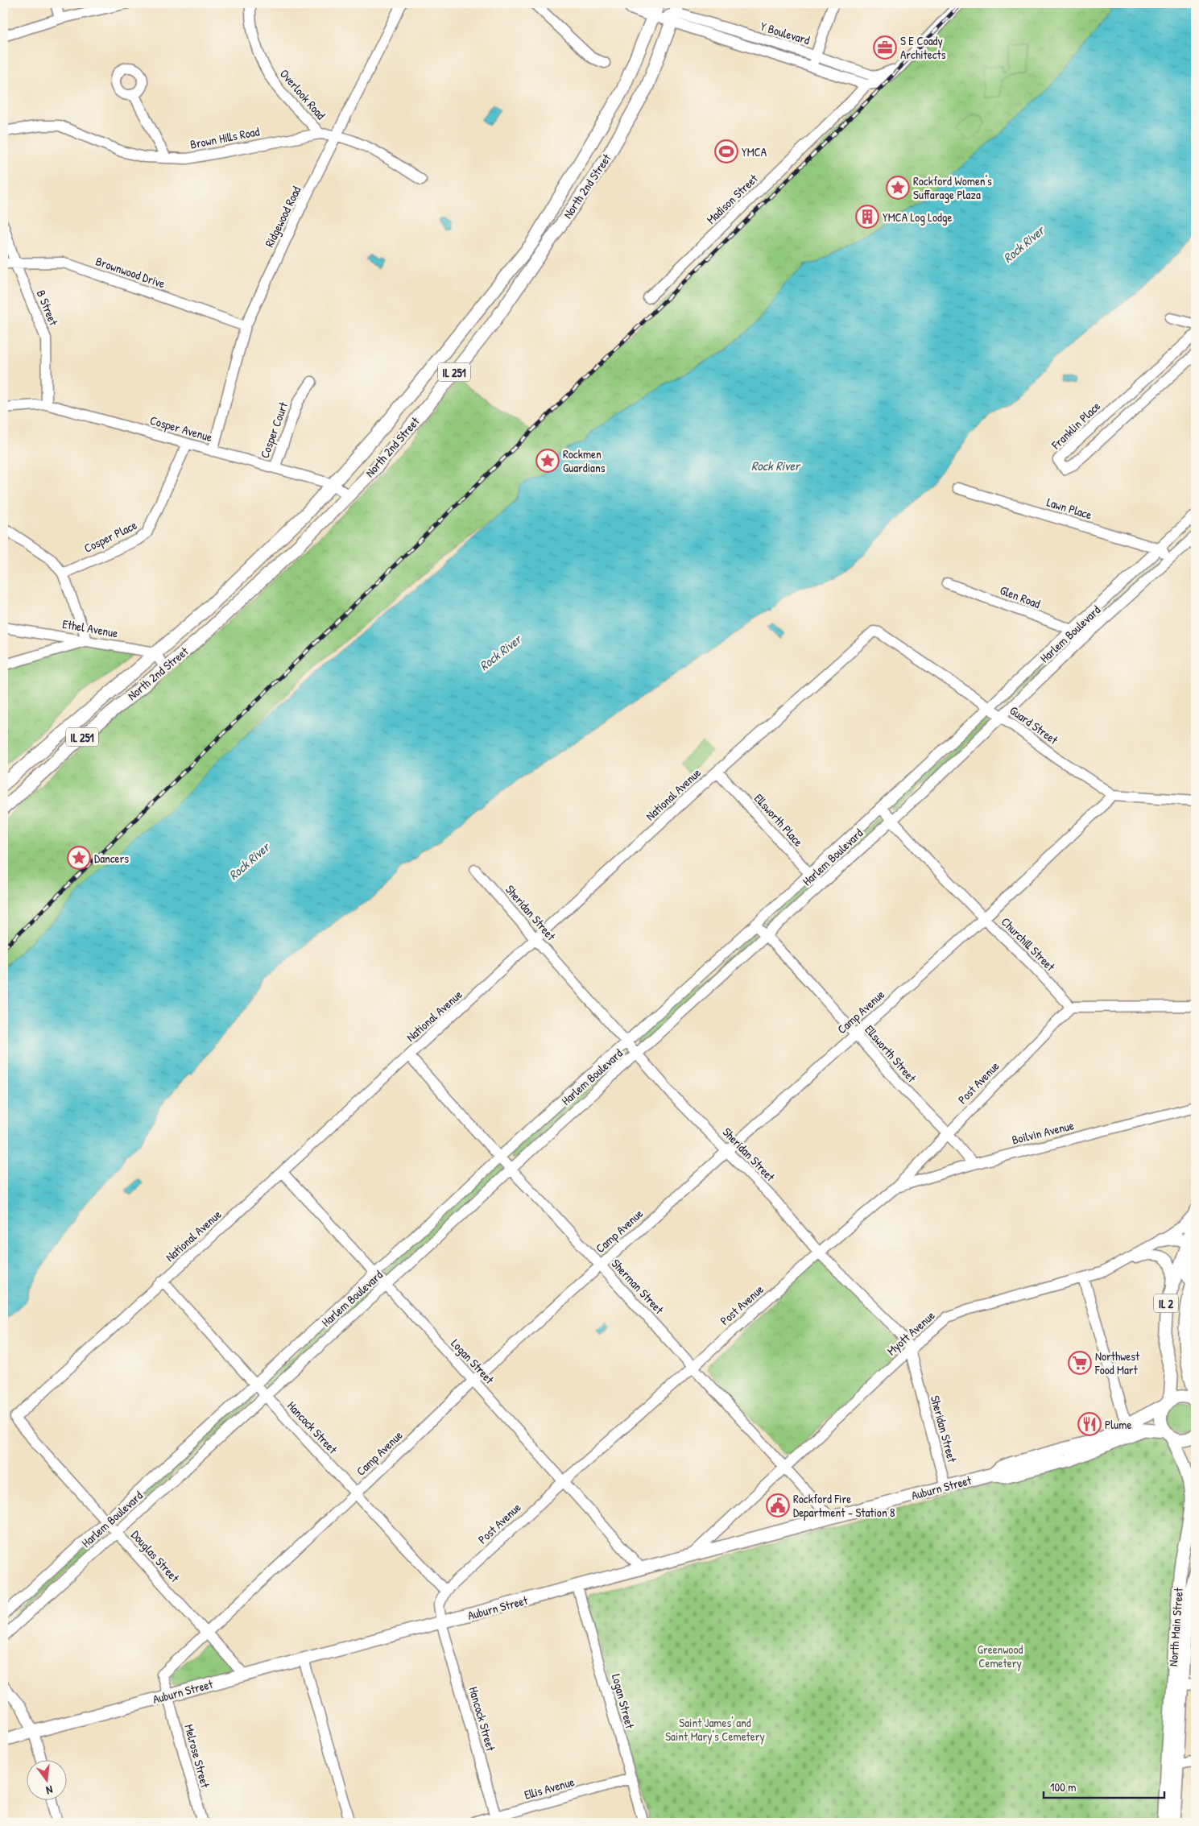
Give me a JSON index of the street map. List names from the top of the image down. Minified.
{"streets":{"main road":["North 2nd Street","IL 251","IL 2","Auburn Street","North Main Street"],"street":["Y Boulevard","Overlook Road","Brown Hills Road","Madison Street","Ridgewood Road","Brownwood Drive","B Street","Franklin Place","Cosper Avenue","Cosper Court","Lawn Place","Cosper Place","Glen Road","Ethel Avenue","Harlem Boulevard","Guard Street","National Avenue","Ellsworth Place","Sheridan Street","Churchill Street","Camp Avenue","Ellsworth Street","Post Avenue","Boilvin Avenue","Sherman Street","Myott Avenue","Logan Street","Hancock Street","Douglas Street","Melrose Street","Ellis Avenue"]},"crossings":[["Y Boulevard","North 2nd Street"],["Y Boulevard","Madison Street"],["Overlook Road","Brown Hills Road"],["Brown Hills Road","Ridgewood Road"],["North 2nd Street","Cosper Avenue"],["North 2nd Street","Ethel Avenue"],["Ridgewood Road","Brownwood Drive"],["Ridgewood Road","Cosper Avenue"],["Brownwood Drive","B Street"],["B Street","Cosper Avenue"],["Cosper Avenue","Cosper Court"],["Cosper Avenue","Cosper Place"],["Lawn Place","Harlem Boulevard"],["Glen Road","Harlem Boulevard"],["Harlem Boulevard","Guard Street"],["Harlem Boulevard","Ellsworth Place"],["Harlem Boulevard","Sheridan Street"],["Harlem Boulevard","Churchill Street"],["Harlem Boulevard","Ellsworth Street"],["Harlem Boulevard","Sherman Street"],["Harlem Boulevard","Logan Street"],["Harlem Boulevard","Hancock Street"],["Harlem Boulevard","Douglas Street"],["Guard Street","National Avenue"],["Guard Street","Camp Avenue"],["National Avenue","Ellsworth Place"],["National Avenue","Sheridan Street"],["National Avenue","Sherman Street"],["National Avenue","Logan Street"],["National Avenue","Hancock Street"],["National Avenue","Douglas Street"],["Sheridan Street","Camp Avenue"],["Sheridan Street","Post Avenue"],["Sheridan Street","Myott Avenue"],["Sheridan Street","Auburn Street"],["Churchill Street","Camp Avenue"],["Churchill Street","Post Avenue"],["Camp Avenue","Ellsworth Street"],["Camp Avenue","Sherman Street"],["Camp Avenue","Logan Street"],["Camp Avenue","Hancock Street"],["Camp Avenue","Auburn Street"],["Camp Avenue","Douglas Street"],["Camp Avenue","Melrose Street"],["Ellsworth Street","Post Avenue"],["Ellsworth Street","Boilvin Avenue"],["Post Avenue","Boilvin Avenue"],["Post Avenue","Sherman Street"],["Post Avenue","Logan Street"],["Post Avenue","Hancock Street"],["Post Avenue","Auburn Street"],["Sherman Street","Myott Avenue"],["Sherman Street","Auburn Street"],["IL 2","Myott Avenue"],["IL 2","Auburn Street"],["Myott Avenue","Auburn Street"],["Logan Street","Auburn Street"],["Logan Street","Ellis Avenue"],["Hancock Street","Auburn Street"],["Hancock Street","Ellis Avenue"],["Auburn Street","Douglas Street"],["Auburn Street","North Main Street"],["Auburn Street","Melrose Street"]],"water":["Rock River"],"parks":["Greenwood Cemetery","Saint James' and Saint Mary's Cemetery"],"places":{"office":["S E Coady Architects"],"sports":["YMCA"],"place":["Rockford Women's Suffarage Plaza","Rockmen Guardians","Dancers"],"building":["YMCA Log Lodge"],"supermarket":["Northwest Food Mart"],"restaurant":["Plume"],"public building":["Rockford Fire Department - Station 8"]},"scale_bar":"100 m","north":"bottom"}
